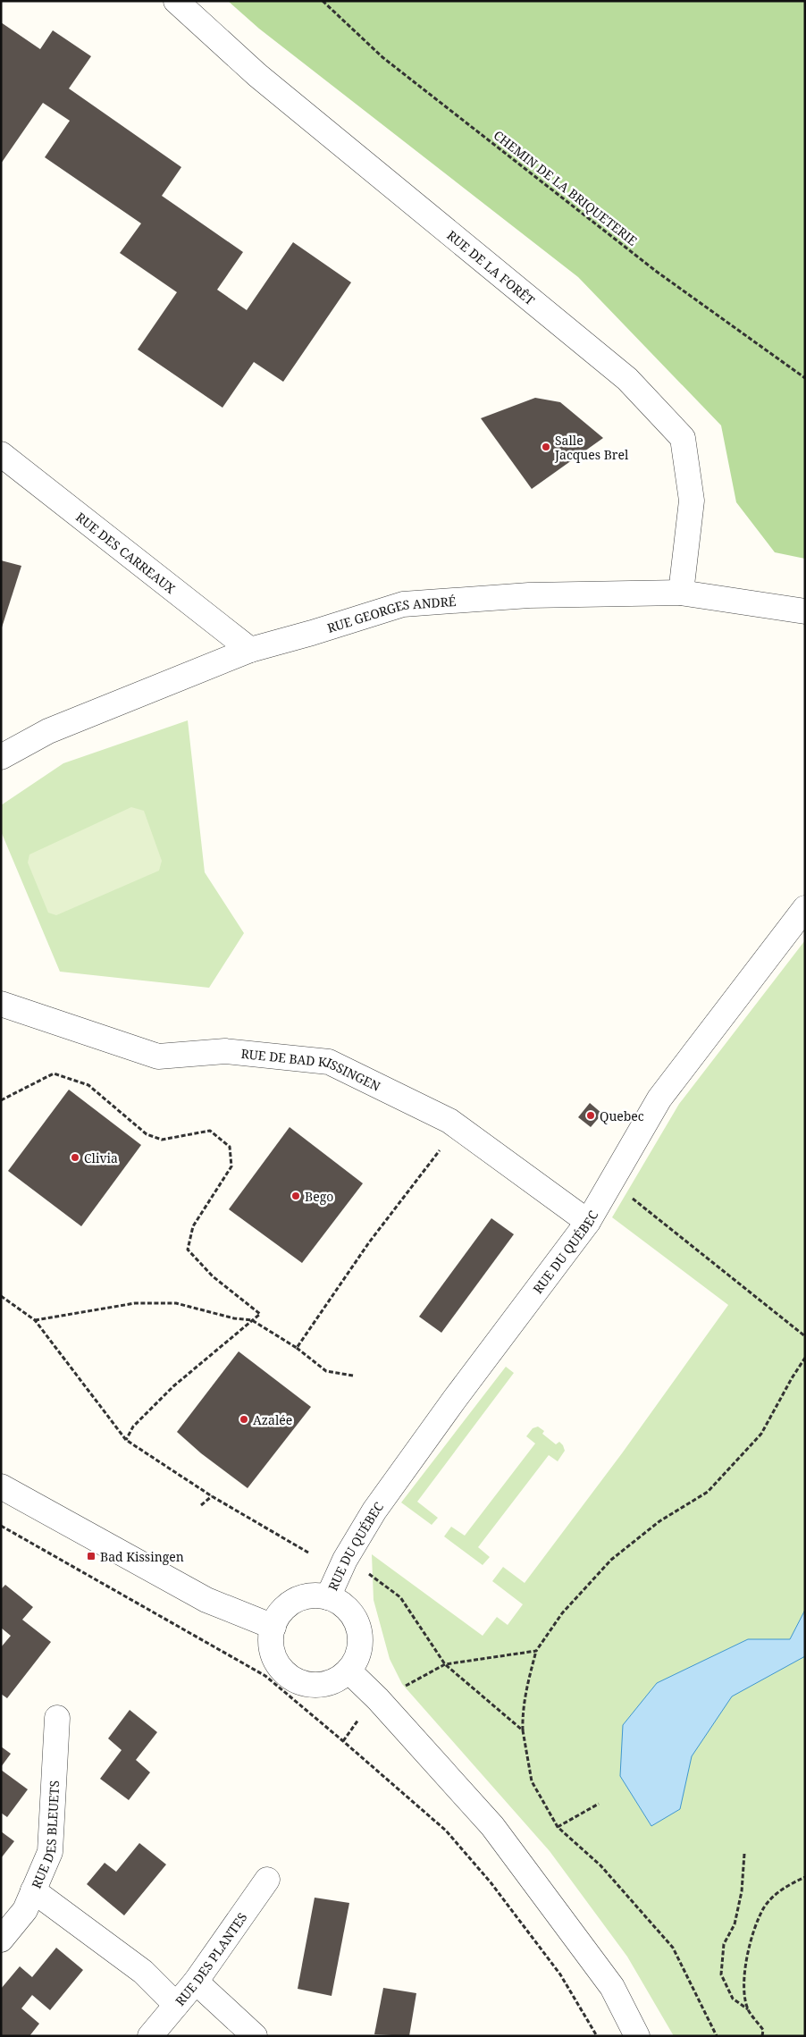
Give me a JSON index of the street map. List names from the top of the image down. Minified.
{"streets":{"street":["RUE DE LA FORÊT","RUE DES CARREAUX","RUE GEORGES ANDRÉ","RUE DE BAD KISSINGEN","RUE DU QUÉBEC","RUE DES BLEUETS","RUE DES PLANTES"],"path":["CHEMIN DE LA BRIQUETERIE"]},"crossings":[["RUE DE LA FORÊT","RUE GEORGES ANDRÉ"],["RUE DES CARREAUX","RUE GEORGES ANDRÉ"],["RUE DE BAD KISSINGEN","RUE DU QUÉBEC"]],"places":{"other":["Salle Jacques Brel","Quebec","Clivia","Bego","Azalée"],"transit":["Bad Kissingen"]}}
